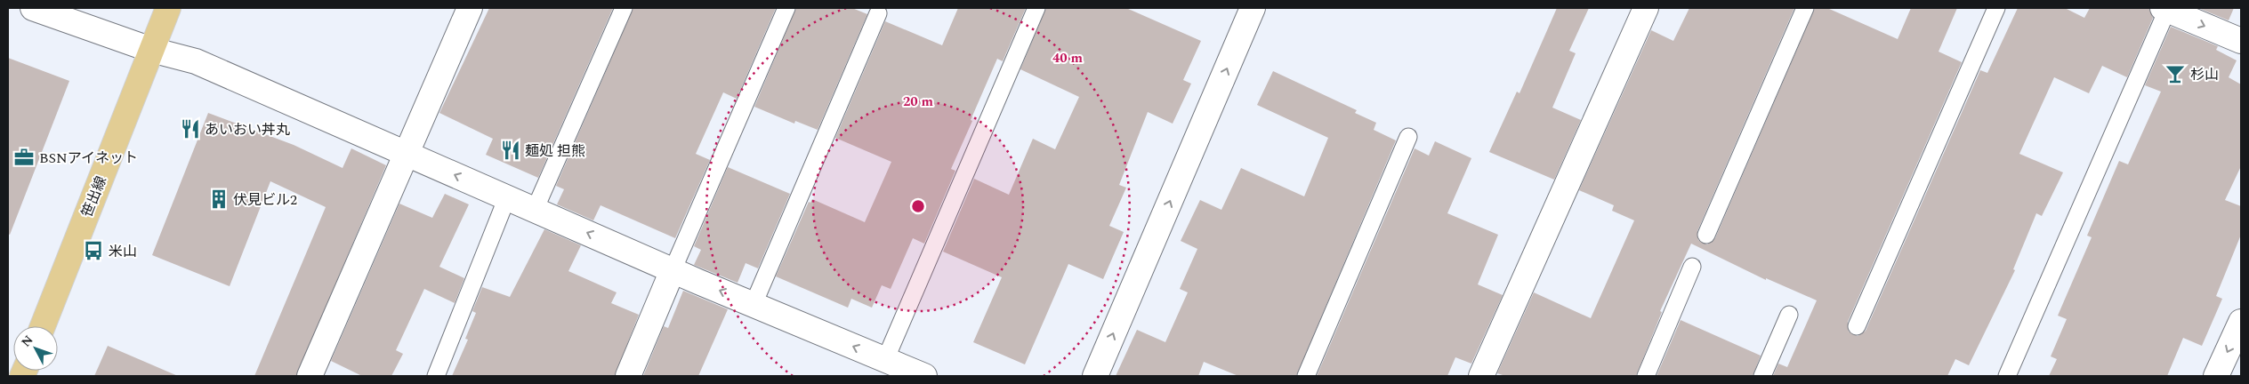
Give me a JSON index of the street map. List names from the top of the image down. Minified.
{"streets":{"main road":["笹出線"]},"places":{"bar":["杉山"],"restaurant":["あいおい丼丸","麺処 担熊"],"office":["BSNアイネット"],"building":["伏見ビル2"],"bus stop":["米山"]},"north":"top left","rings":["40 m","20 m"]}
